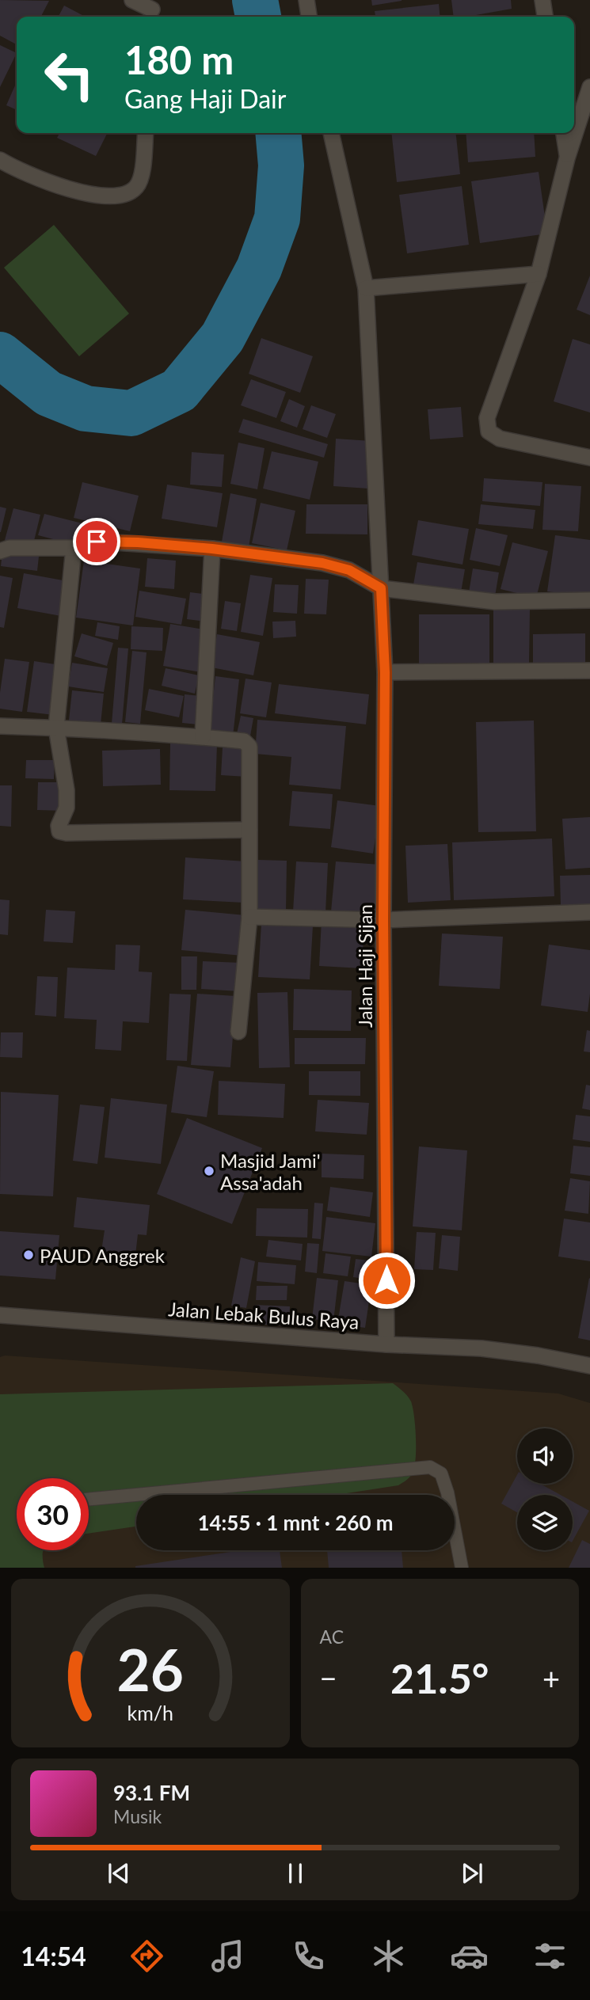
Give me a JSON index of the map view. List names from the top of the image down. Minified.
{"streets":{"street":["Jalan Haji Sijan","Jalan Lebak Bulus Raya"]},"crossings":[["Jalan Haji Sijan","Jalan Lebak Bulus Raya"]],"places":["Masjid Jami' Assa'adah","PAUD Anggrek"],"page":{"turn":["180 m","Gang Haji Dair"],"limit":"30","trip":"14:55 · 1 mnt · 260 m","tile":"AC","heat":["−","21.5°","+"],"song":["93.1 FM","Musik"],"tabs":"14:54","gauge":["26","km/h"]}}
